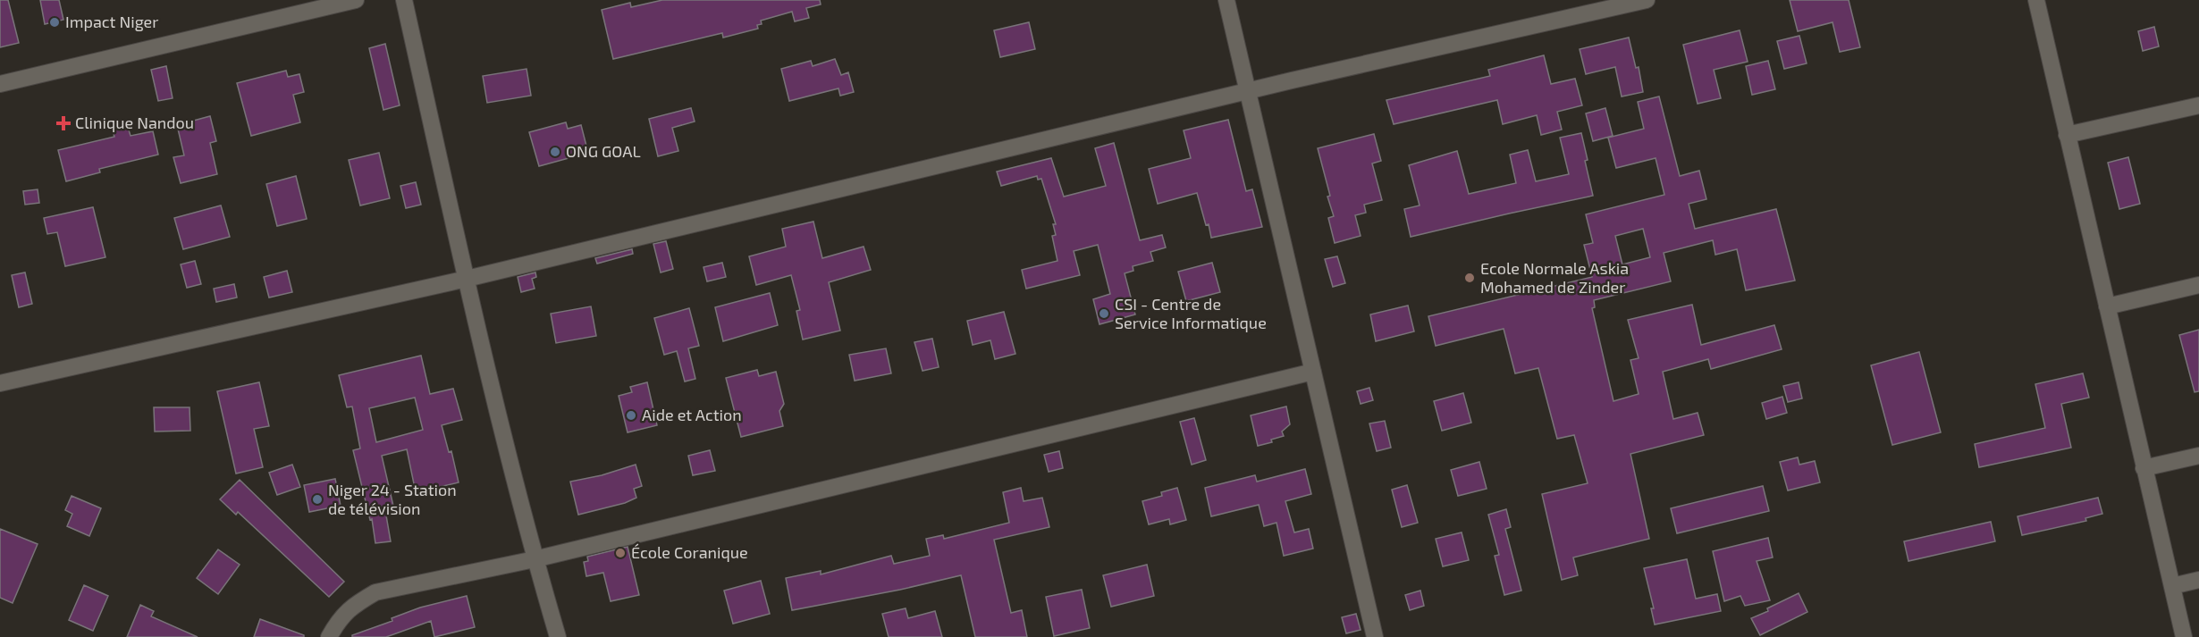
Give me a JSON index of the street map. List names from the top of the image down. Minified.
{"places":{"other":["Impact Niger","ONG GOAL","Ecole Normale Askia Mohamed de Zinder","CSI - Centre de Service Informatique","Aide et Action","Niger 24 - Station de télévision","École Coranique"],"health":["Clinique Nandou"]}}
